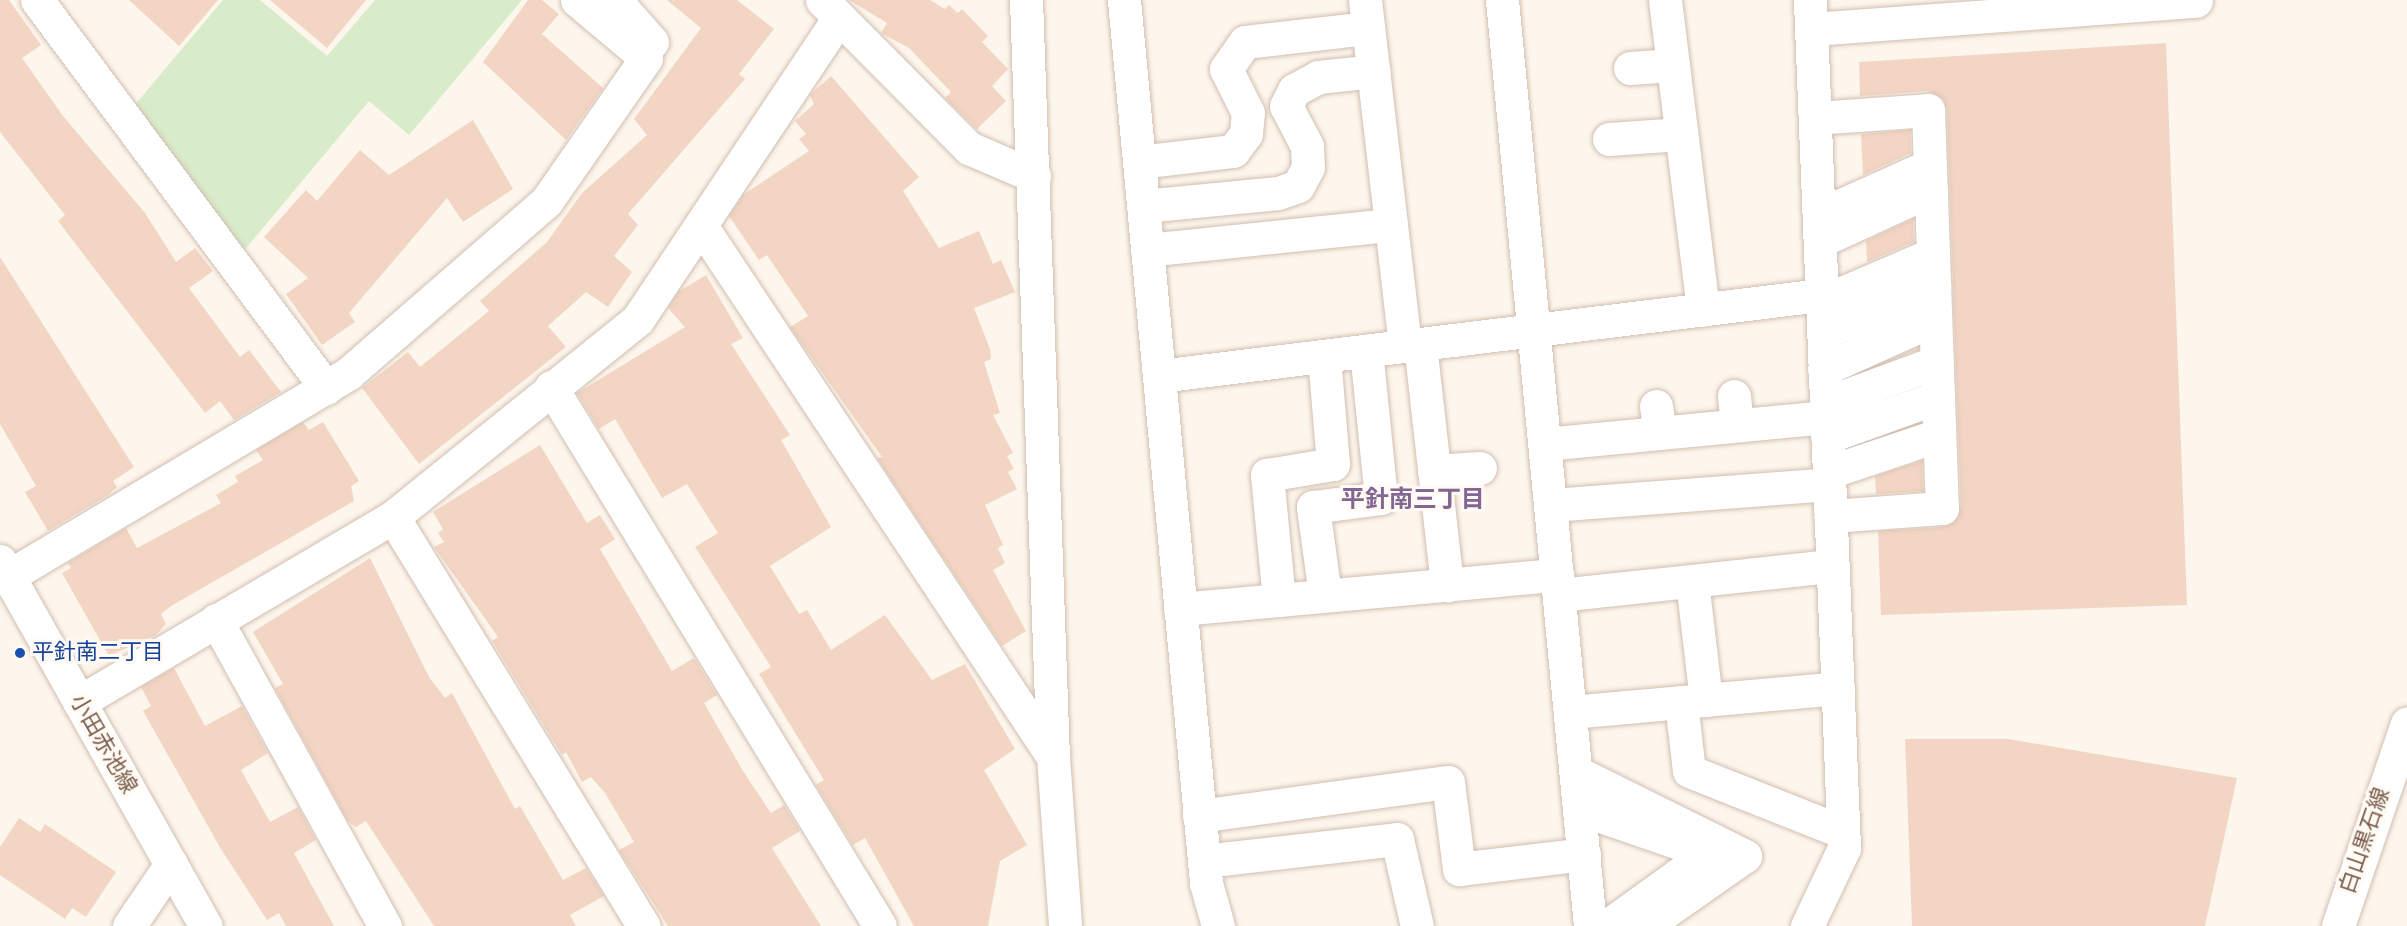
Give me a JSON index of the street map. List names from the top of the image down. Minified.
{"streets":{"street":["小田赤池線","白山黒石線"]},"districts":["平針南三丁目"],"places":["平針南二丁目"]}
